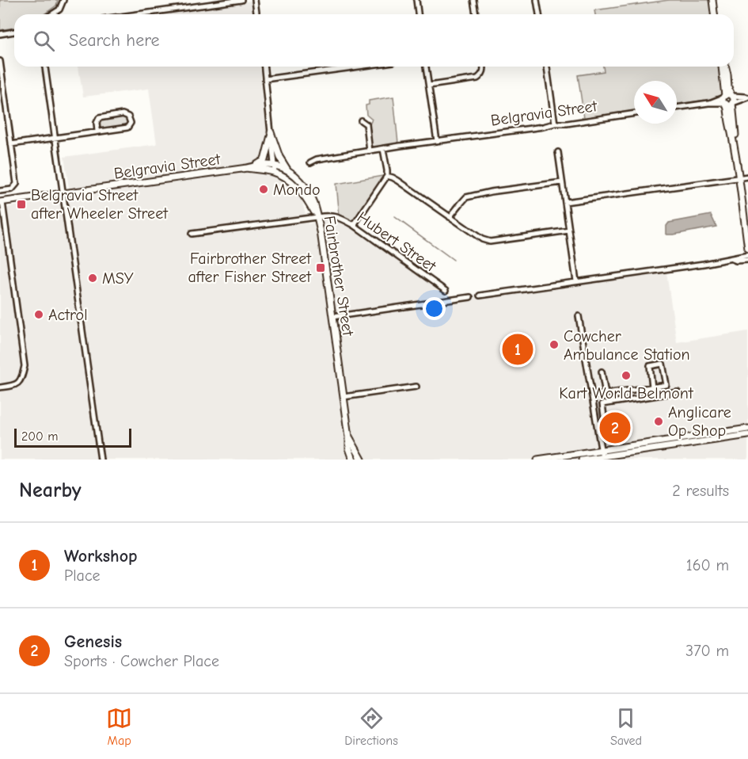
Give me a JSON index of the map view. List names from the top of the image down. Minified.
{"streets":{"main road":["Belgravia Street","Fairbrother Street"],"street":["Hubert Street"]},"crossings":[["Belgravia Street","Hubert Street"],["Belgravia Street","Fairbrother Street"],["Hubert Street","Fairbrother Street"]],"places":{"other":["Mondo","MSY","Actrol","Cowcher Ambulance Station","Kart World Belmont","Anglicare Op Shop"],"transit":["Belgravia Street after Wheeler Street","Fairbrother Street after Fisher Street"]},"scale_bar":"200 m","north":"top left","page":{"search":"Search here","pins":["1","2"],"scale":"200 m","heading":["Nearby","2 results"],"list":[{"mark":"1","name":"Workshop","note":"Place","value":"160 m"},{"mark":"2","name":"Genesis","note":"Sports · Cowcher Place","value":"370 m"}],"nav":["Map","Directions","Saved"]}}
